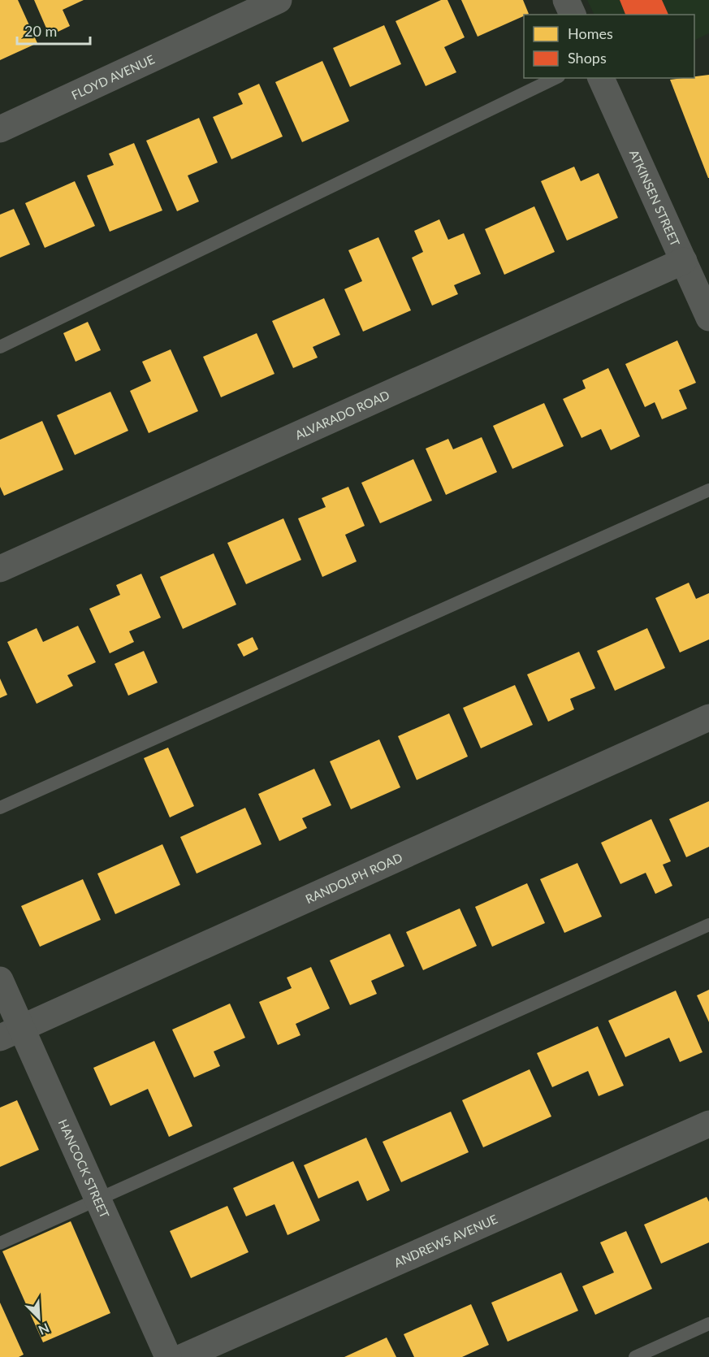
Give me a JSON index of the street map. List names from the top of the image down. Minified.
{"streets":{"street":["FLOYD AVENUE","ATKINSEN STREET","ALVARADO ROAD","RANDOLPH ROAD","HANCOCK STREET","ANDREWS AVENUE"]},"crossings":[["ATKINSEN STREET","ALVARADO ROAD"],["RANDOLPH ROAD","HANCOCK STREET"]],"legend":["Homes","Shops"],"scale_bar":"20 m","north":"bottom right"}
